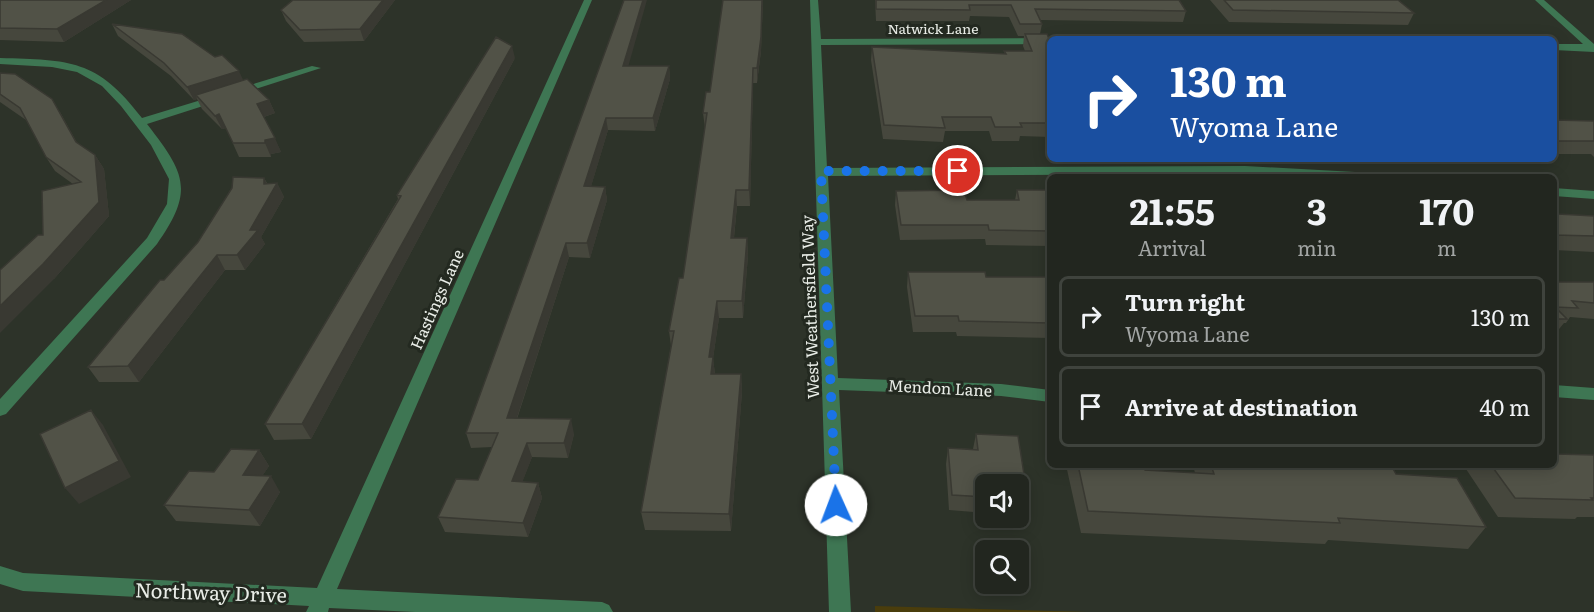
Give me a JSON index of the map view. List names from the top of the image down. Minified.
{"streets":{"street":["Natwick Lane","Hastings Lane","West Weathersfield Way","Mendon Lane","Northway Drive"]},"crossings":[["Natwick Lane","West Weathersfield Way"],["Hastings Lane","Northway Drive"],["West Weathersfield Way","Mendon Lane"]],"page":{"turn":["130 m","Wyoma Lane"],"eta":["21:55","Arrival","3","min","170","m"],"list":[{"name":"Turn right","note":"Wyoma Lane","value":"130 m"},{"name":"Arrive at destination","value":"40 m"}]}}
